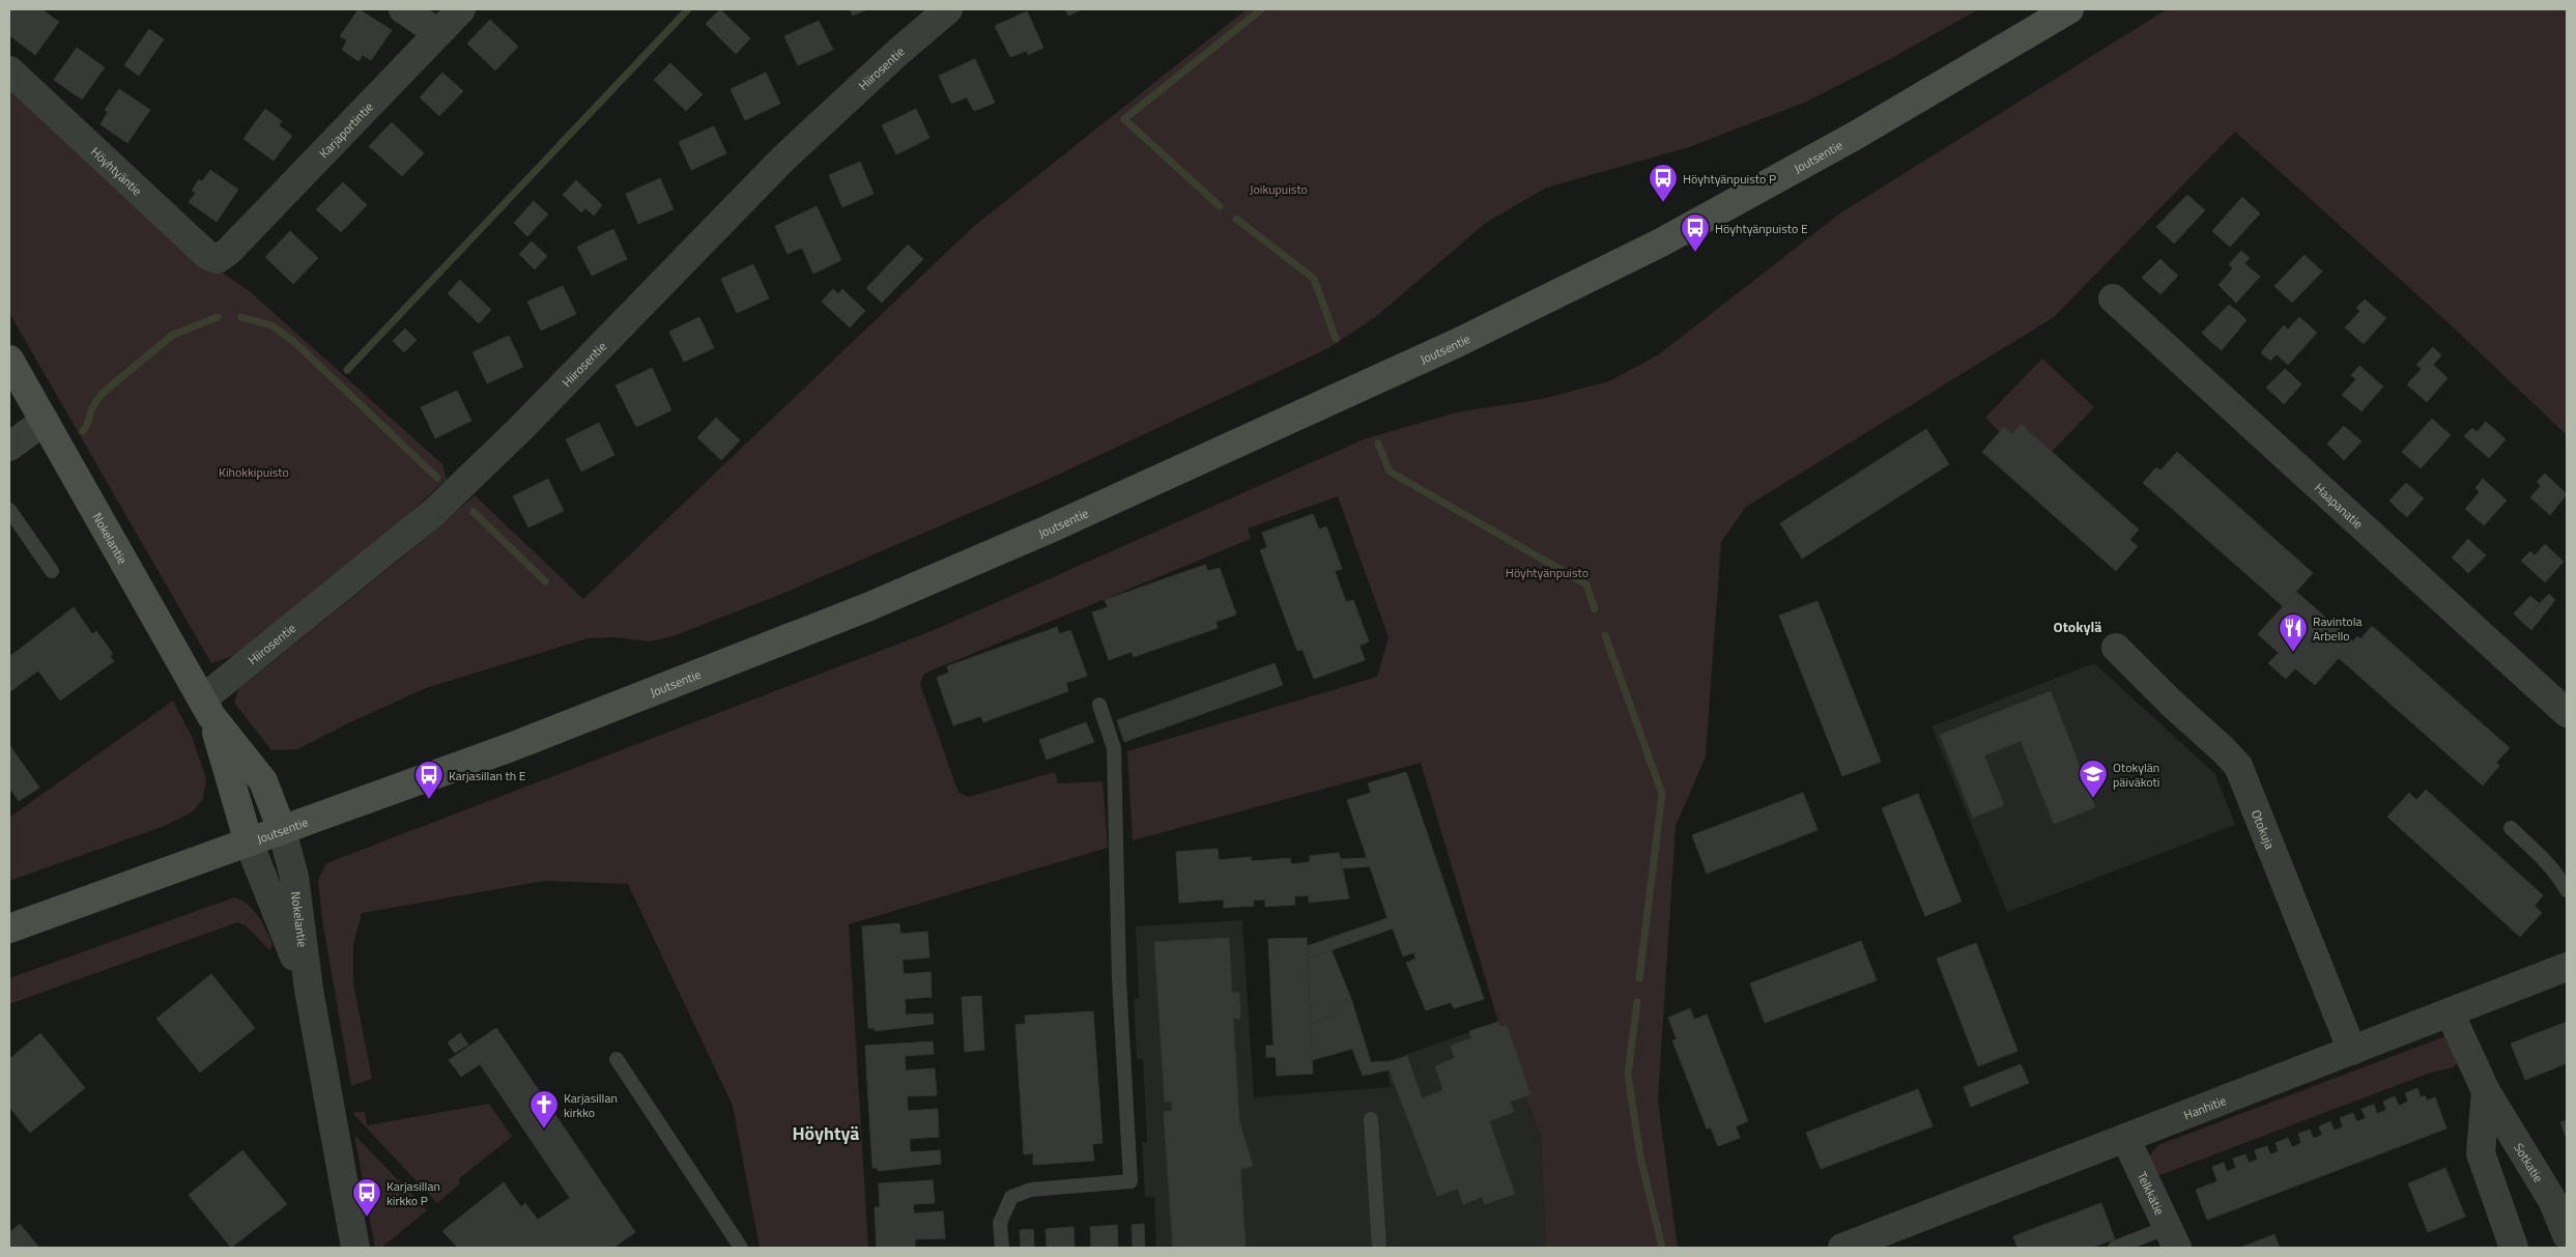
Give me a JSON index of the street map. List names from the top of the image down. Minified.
{"streets":{"main road":["Joutsentie","Nokelantie"],"street":["Hiirosentie","Karjaportintie","Höyhtyäntie","Haapanatie","Otokuja","Hanhitie","Sotkatie","Telkkätie"]},"crossings":[["Hiirosentie","Nokelantie"],["Karjaportintie","Höyhtyäntie"],["Joutsentie","Nokelantie"],["Otokuja","Hanhitie"],["Hanhitie","Sotkatie"],["Hanhitie","Telkkätie"]],"districts":["Otokylä","Höyhtyä"],"parks":["Joikupuisto","Kihokkipuisto","Höyhtyänpuisto"],"places":{"bus stop":["Höyhtyänpuisto P","Höyhtyänpuisto E","Karjasillan th E","Karjasillan kirkko P"],"restaurant":["Ravintola Arbello"],"school or university":["Otokylän päiväkoti"],"church":["Karjasillan kirkko"]}}
